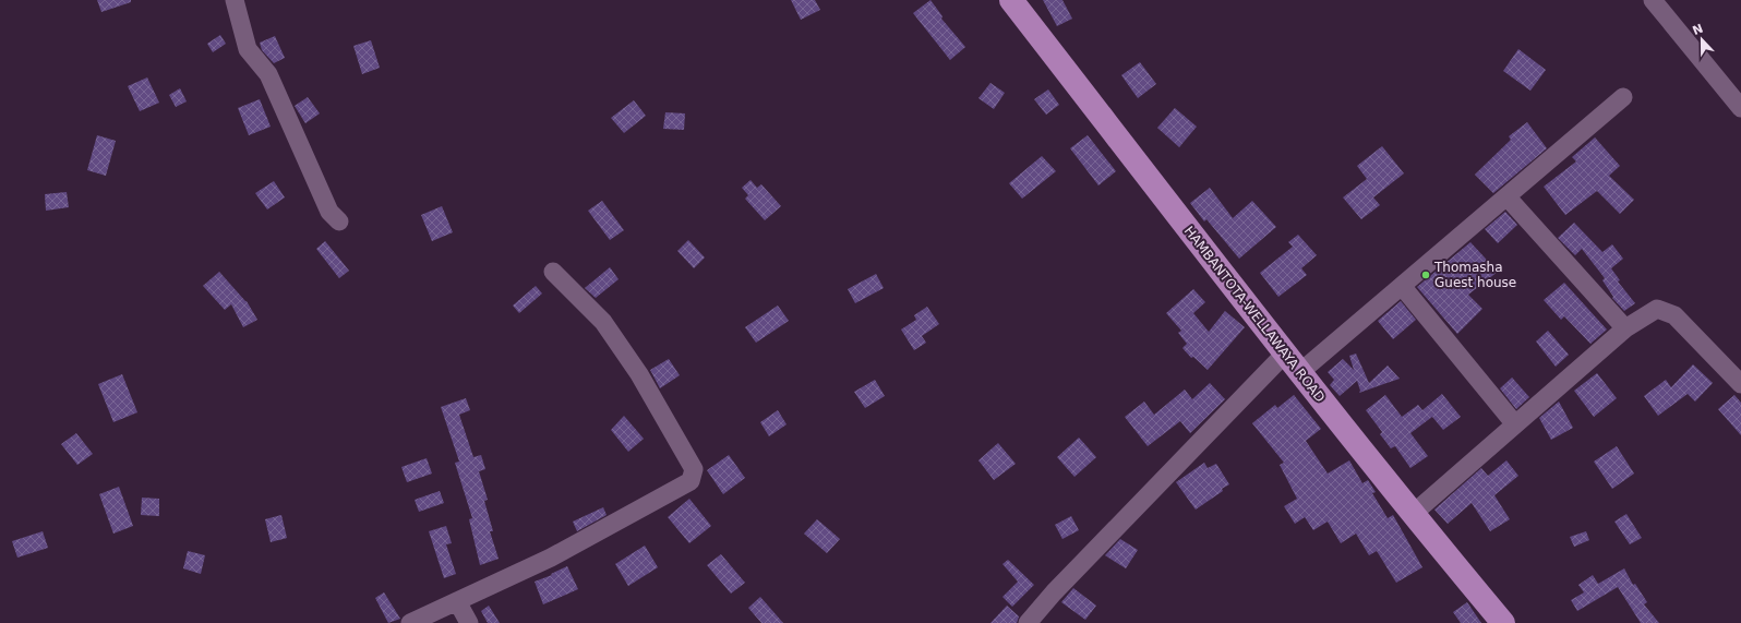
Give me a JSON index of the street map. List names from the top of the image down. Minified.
{"streets":{"highway":["HAMBANTOTA-WELLAWAYA ROAD"]},"places":["Thomasha Guest house"],"north":"top"}
